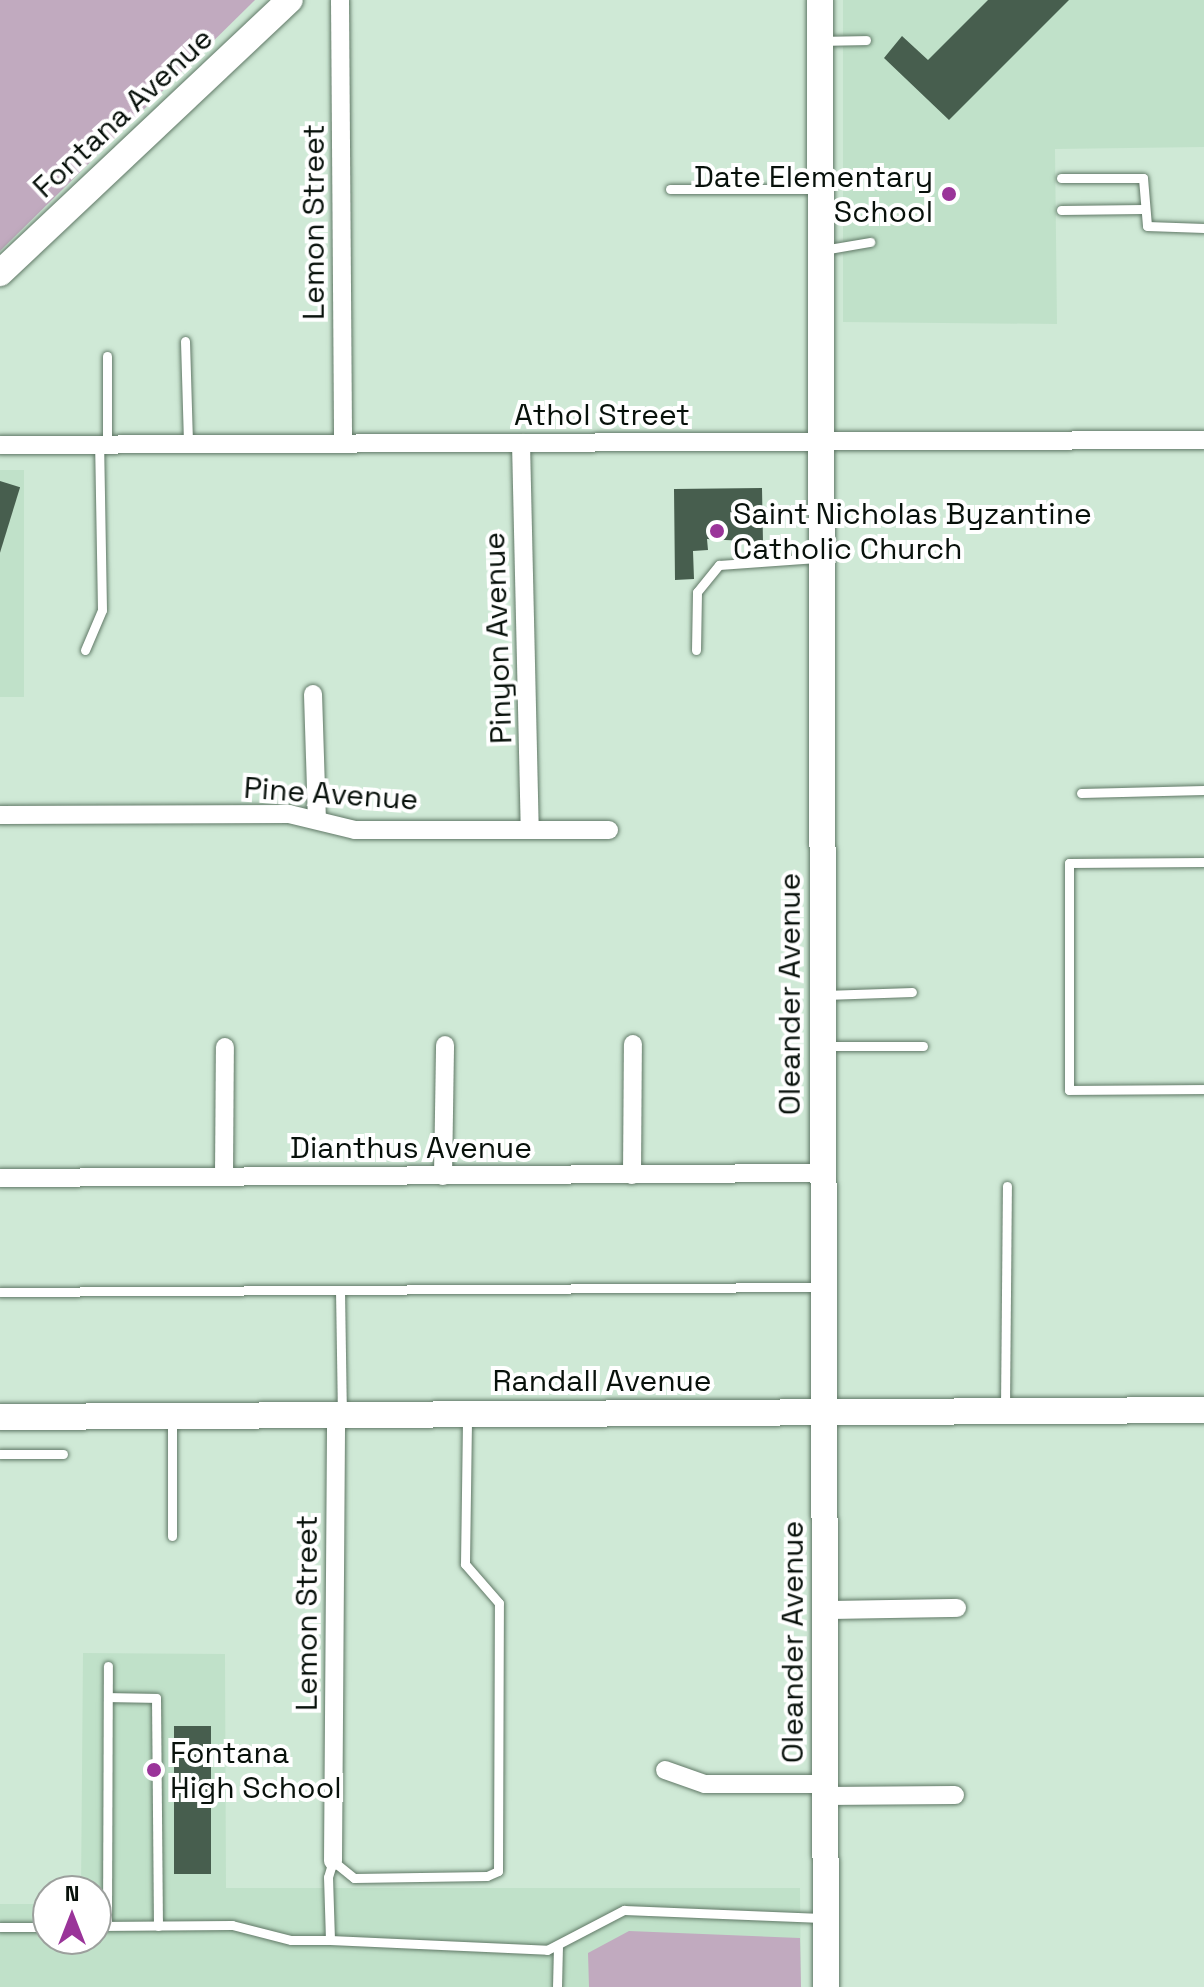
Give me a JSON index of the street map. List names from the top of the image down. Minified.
{"streets":{"street":["Fontana Avenue","Lemon Street","Athol Street","Pinyon Avenue","Pine Avenue","Oleander Avenue","Dianthus Avenue","Randall Avenue"]},"crossings":[["Lemon Street","Athol Street"],["Lemon Street","Randall Avenue"],["Athol Street","Pinyon Avenue"],["Athol Street","Oleander Avenue"],["Pinyon Avenue","Pine Avenue"],["Oleander Avenue","Dianthus Avenue"],["Oleander Avenue","Randall Avenue"]],"places":["Date Elementary School","Saint Nicholas Byzantine Catholic Church","Fontana High School"],"north":"top"}
